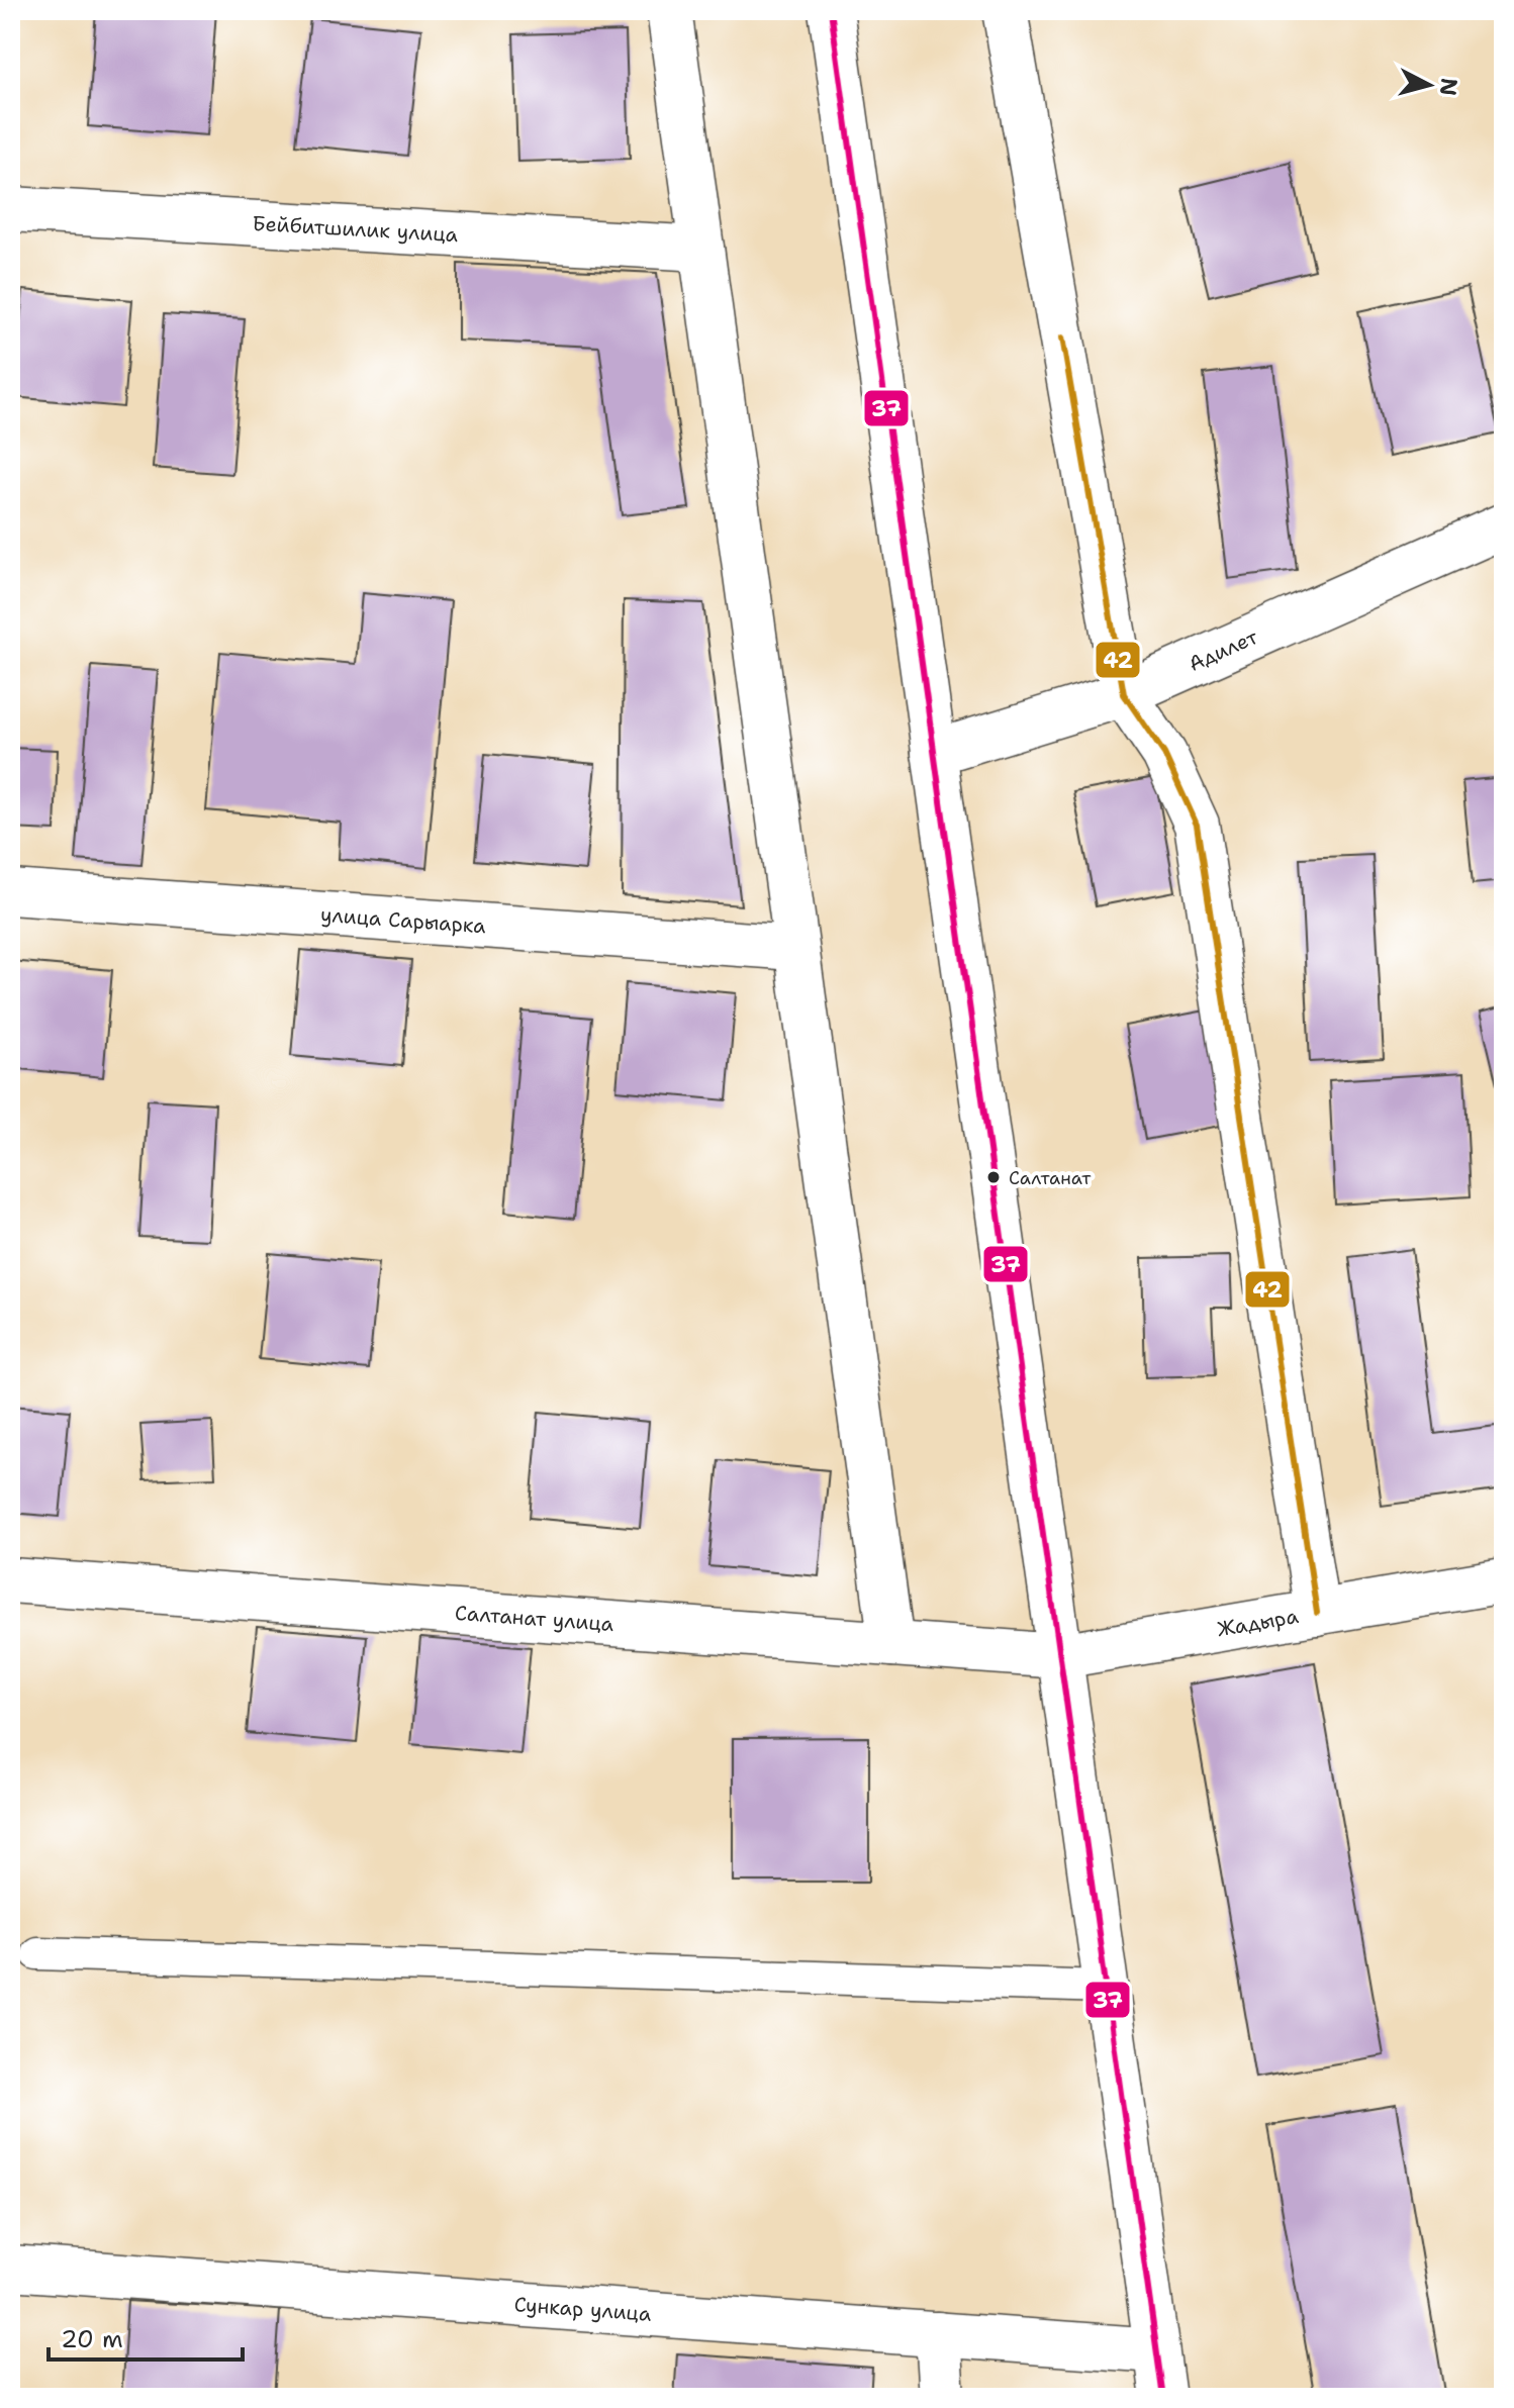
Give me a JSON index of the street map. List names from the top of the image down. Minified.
{"streets":{"street":["Бейбитшилик улица","Адилет","улица Сарыарка","Салтанат улица","Жадыра","Сункар улица"]},"crossings":[["Салтанат улица","Жадыра"]],"places":["Салтанат"],"lines":["transit line 37","transit line 42"],"scale_bar":"20 m","north":"right"}
